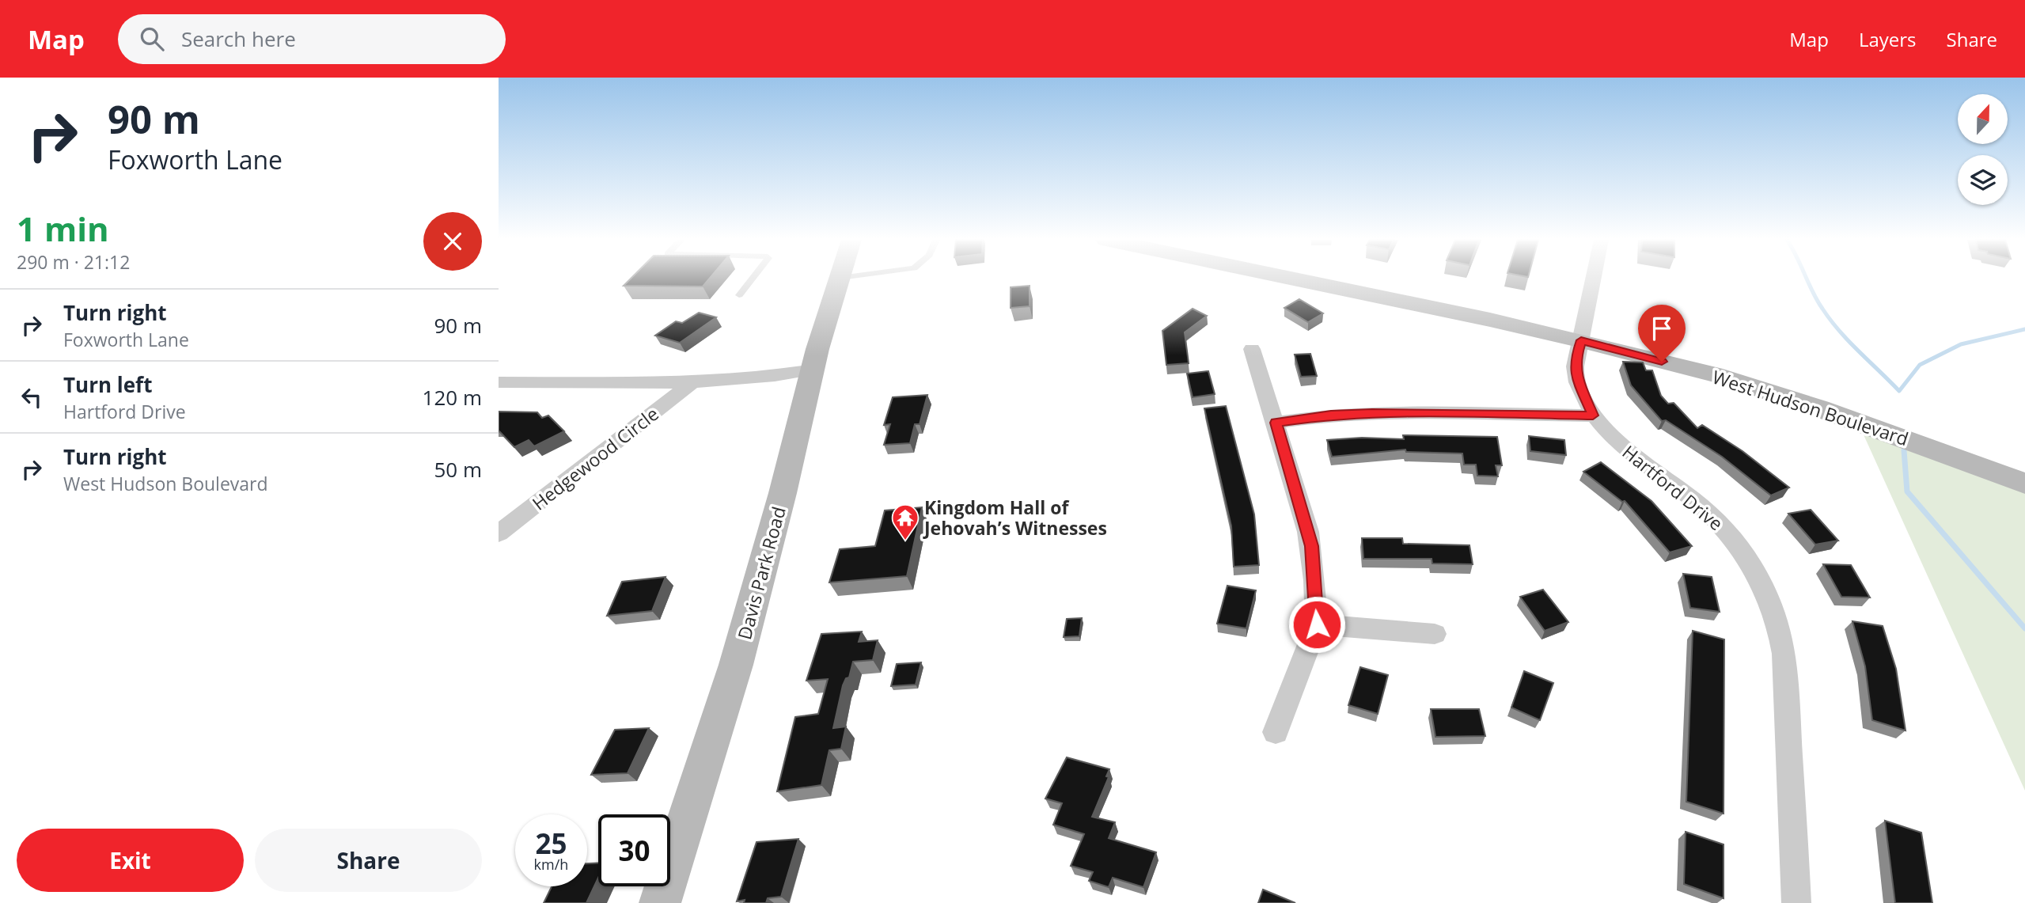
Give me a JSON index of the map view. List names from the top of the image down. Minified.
{"streets":{"main road":["West Hudson Boulevard","Davis Park Road"],"street":["Hedgewood Circle","Hartford Drive"]},"crossings":[["West Hudson Boulevard","Hartford Drive"],["Hedgewood Circle","Davis Park Road"]],"places":{"temple":["Kingdom Hall of Jehovah’s Witnesses"]},"north":"top","page":{"header":"Map","search":"Search here","nav":["Map","Layers","Share"],"turn":["90 m","Foxworth Lane"],"heading":["1 min","290 m · 21:12"],"list":[{"name":"Turn right","note":"Foxworth Lane","value":"90 m"},{"name":"Turn left","note":"Hartford Drive","value":"120 m"},{"name":"Turn right","note":"West Hudson Boulevard","value":"50 m"}],"speed":"25 km/h","limit":"30","buttons":["Exit","Share"]}}
